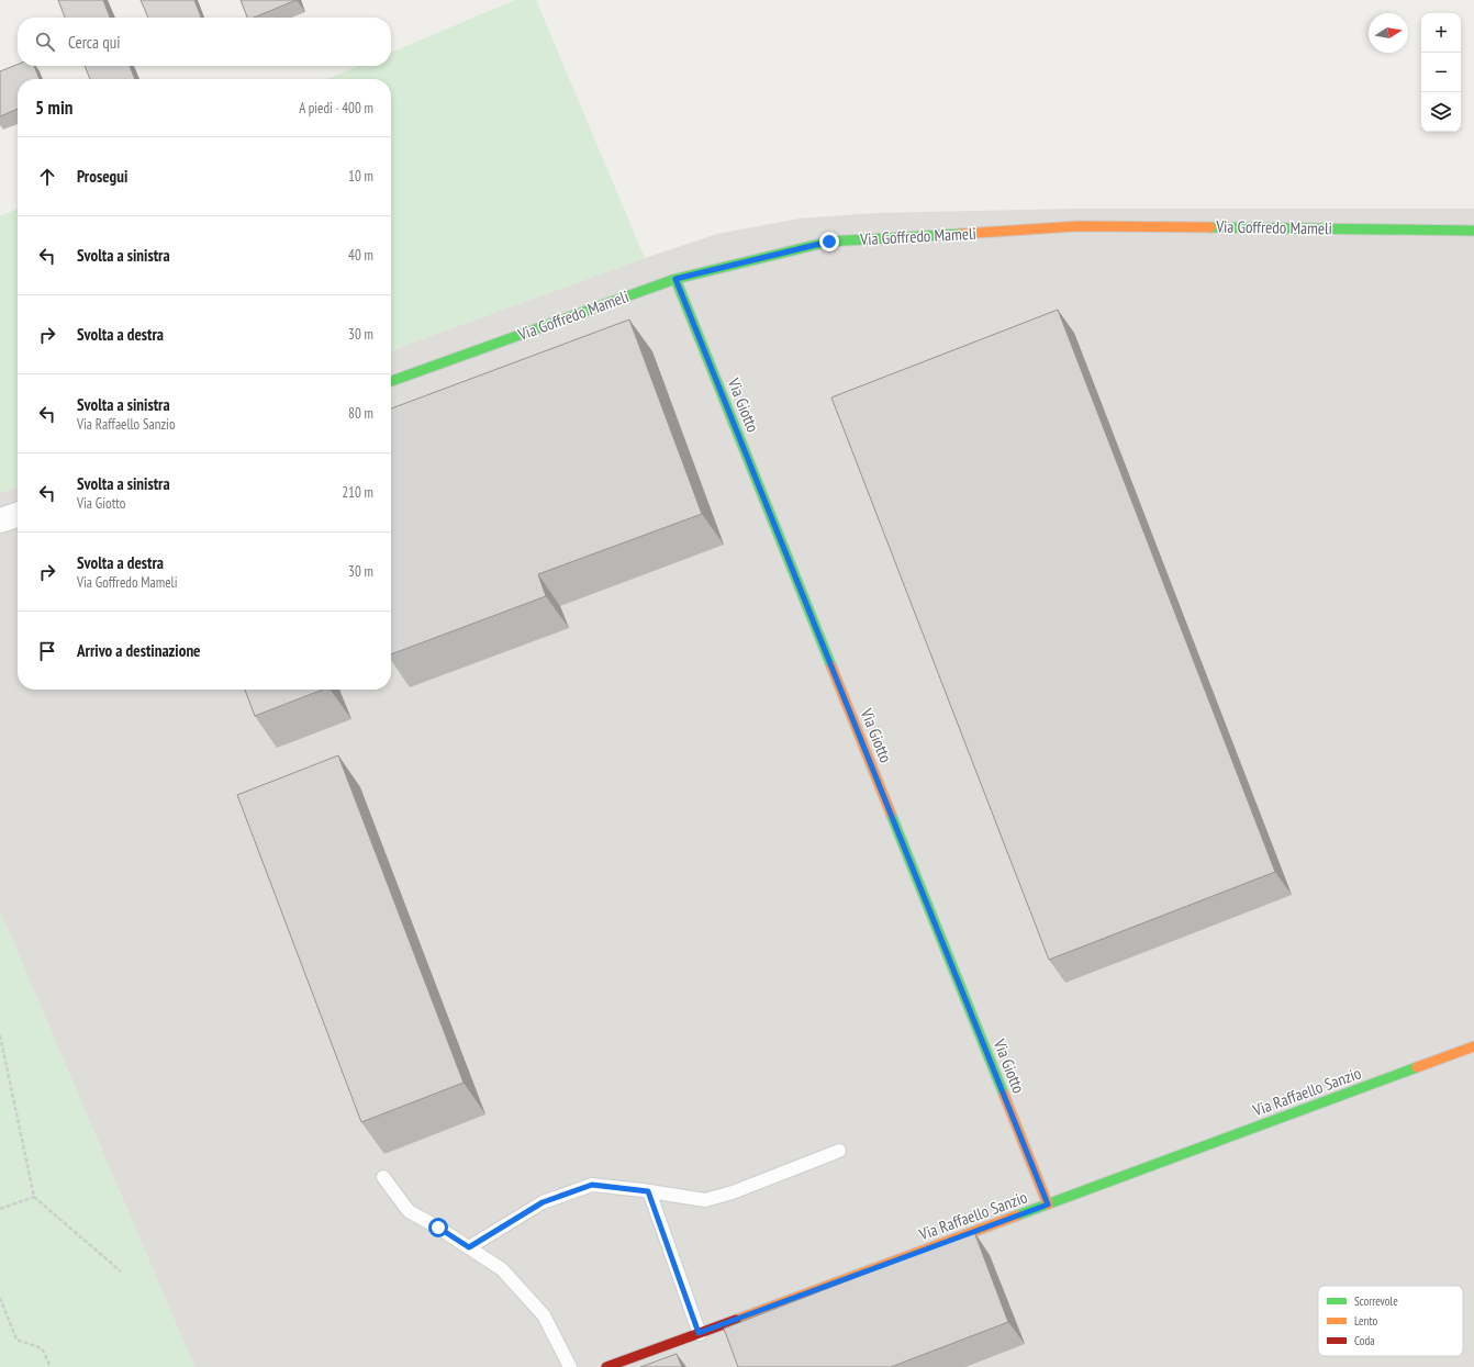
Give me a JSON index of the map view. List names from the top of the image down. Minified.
{"streets":{"street":["Via Goffredo Mameli","Via Giotto","Via Raffaello Sanzio"]},"crossings":[["Via Goffredo Mameli","Via Giotto"],["Via Giotto","Via Raffaello Sanzio"]],"legend":["Scorrevole","Lento","Coda"],"north":"right","page":{"map_buttons":["+","−"],"search":"Cerca qui","heading":["5 min","A piedi · 400 m"],"list":[["Prosegui","10 m"],["Svolta a sinistra","40 m"],["Svolta a destra","30 m"],["Svolta a sinistra","Via Raffaello Sanzio","80 m"],["Svolta a sinistra","Via Giotto","210 m"],["Svolta a destra","Via Goffredo Mameli","30 m"],"Arrivo a destinazione"]}}
